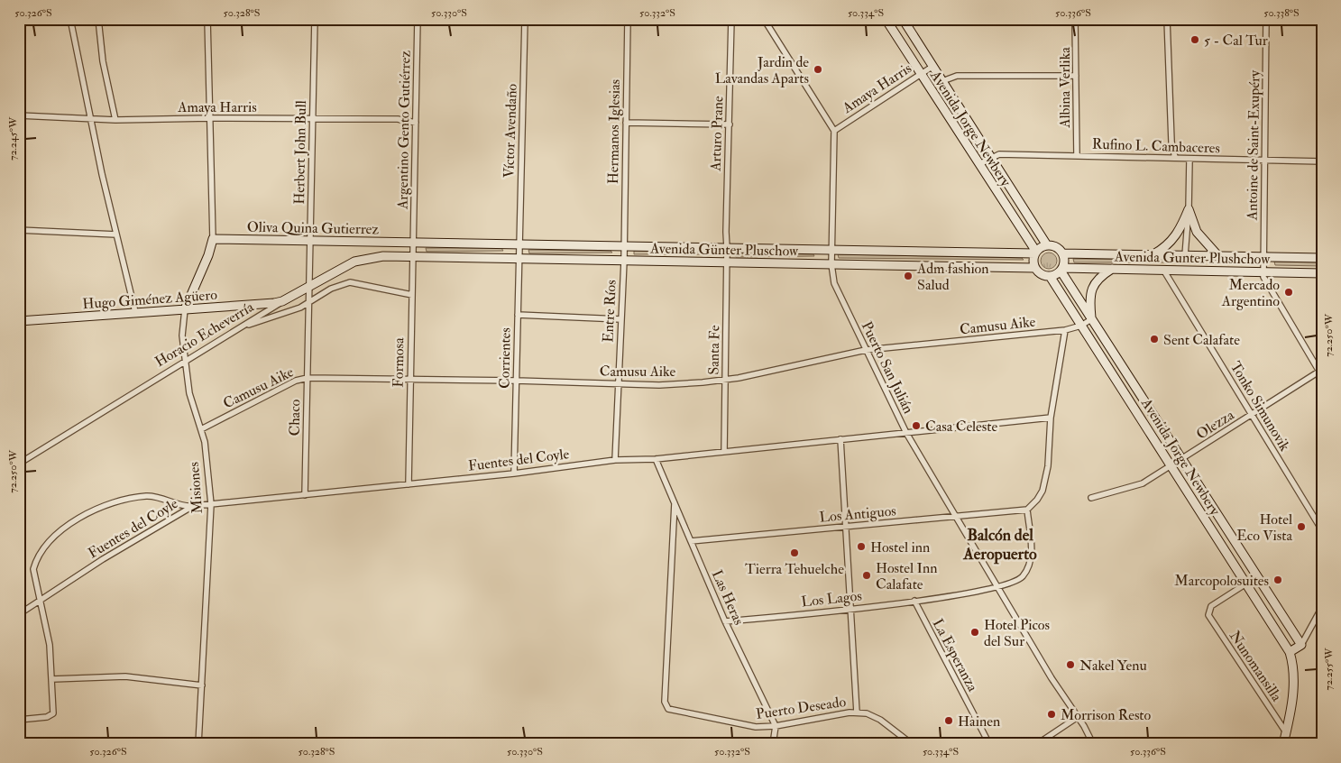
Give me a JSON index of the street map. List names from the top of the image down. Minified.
{"streets":{"street":["Amaya Harris","Albina Verlika","Avenida Jorge Newbery","Argentino Gento Gutiérrez","Víctor Avendaño","Hermanos Iglesias","Arturo Prane","Rufino L. Cambaceres","Antoine de Saint-Exupéry","Herbert John Bull","Oliva Quina Gutierrez","Avenida Günter Pluschow","Avenida Gunter Plushchow","Hugo Giménez Agüero","Entre Ríos","Camusu Aike","Horacio Echeverría","Santa Fe","Corrientes","Formosa","Puerto San Julián","Tonko Simunovik","Chaco","Olezza","Fuentes del Coyle","Misiones","Los Antiguos","Las Heras","Los Lagos","La Esperanza","Nunomansilla","Puerto Deseado"]},"crossings":[["Amaya Harris","Avenida Jorge Newbery"],["Amaya Harris","Argentino Gento Gutiérrez"],["Amaya Harris","Herbert John Bull"],["Amaya Harris","Puerto San Julián"],["Albina Verlika","Rufino L. Cambaceres"],["Avenida Jorge Newbery","Rufino L. Cambaceres"],["Avenida Jorge Newbery","Avenida Günter Pluschow"],["Avenida Jorge Newbery","Avenida Gunter Plushchow"],["Avenida Jorge Newbery","Camusu Aike"],["Avenida Jorge Newbery","Olezza"],["Avenida Jorge Newbery","Nunomansilla"],["Argentino Gento Gutiérrez","Oliva Quina Gutierrez"],["Argentino Gento Gutiérrez","Avenida Günter Pluschow"],["Argentino Gento Gutiérrez","Formosa"],["Víctor Avendaño","Avenida Günter Pluschow"],["Víctor Avendaño","Corrientes"],["Hermanos Iglesias","Avenida Günter Pluschow"],["Hermanos Iglesias","Entre Ríos"],["Arturo Prane","Avenida Günter Pluschow"],["Arturo Prane","Santa Fe"],["Rufino L. Cambaceres","Antoine de Saint-Exupéry"],["Antoine de Saint-Exupéry","Avenida Gunter Plushchow"],["Herbert John Bull","Oliva Quina Gutierrez"],["Herbert John Bull","Horacio Echeverría"],["Herbert John Bull","Chaco"],["Oliva Quina Gutierrez","Avenida Günter Pluschow"],["Oliva Quina Gutierrez","Formosa"],["Oliva Quina Gutierrez","Misiones"],["Avenida Günter Pluschow","Avenida Gunter Plushchow"],["Avenida Günter Pluschow","Entre Ríos"],["Avenida Günter Pluschow","Horacio Echeverría"],["Avenida Günter Pluschow","Santa Fe"],["Avenida Günter Pluschow","Corrientes"],["Avenida Günter Pluschow","Formosa"],["Avenida Günter Pluschow","Puerto San Julián"],["Avenida Gunter Plushchow","Tonko Simunovik"],["Hugo Giménez Agüero","Horacio Echeverría"],["Hugo Giménez Agüero","Misiones"],["Entre Ríos","Camusu Aike"],["Entre Ríos","Fuentes del Coyle"],["Camusu Aike","Santa Fe"],["Camusu Aike","Corrientes"],["Camusu Aike","Formosa"],["Camusu Aike","Puerto San Julián"],["Camusu Aike","Chaco"],["Camusu Aike","Misiones"],["Horacio Echeverría","Formosa"],["Horacio Echeverría","Chaco"],["Horacio Echeverría","Misiones"],["Santa Fe","Fuentes del Coyle"],["Corrientes","Fuentes del Coyle"],["Formosa","Fuentes del Coyle"],["Puerto San Julián","Fuentes del Coyle"],["Puerto San Julián","Los Antiguos"],["Puerto San Julián","Los Lagos"],["Tonko Simunovik","Olezza"],["Chaco","Fuentes del Coyle"],["Fuentes del Coyle","Misiones"],["Fuentes del Coyle","Las Heras"],["Los Antiguos","Las Heras"],["Los Antiguos","Los Lagos"],["Las Heras","Los Lagos"],["Las Heras","Puerto Deseado"],["Los Lagos","La Esperanza"]],"districts":["Balcón del Aeropuerto"],"places":["5 - Cal Tur","Jardin de Lavandas Aparts","Adm fashion Salud","Mercado Argentino","Sent Calafate","Casa Celeste","Hotel Eco Vista","Hostel inn","Tierra Tehuelche","Hostel Inn Calafate","Marcopolosuites","Hotel Picos del Sur","Nakel Yenu","Morrison Resto","Hainen"],"coordinates":["50.326°S","50.328°S","50.330°S","50.332°S","50.334°S","50.336°S","50.338°S","72.245°W","72.250°W","72.255°W"]}
